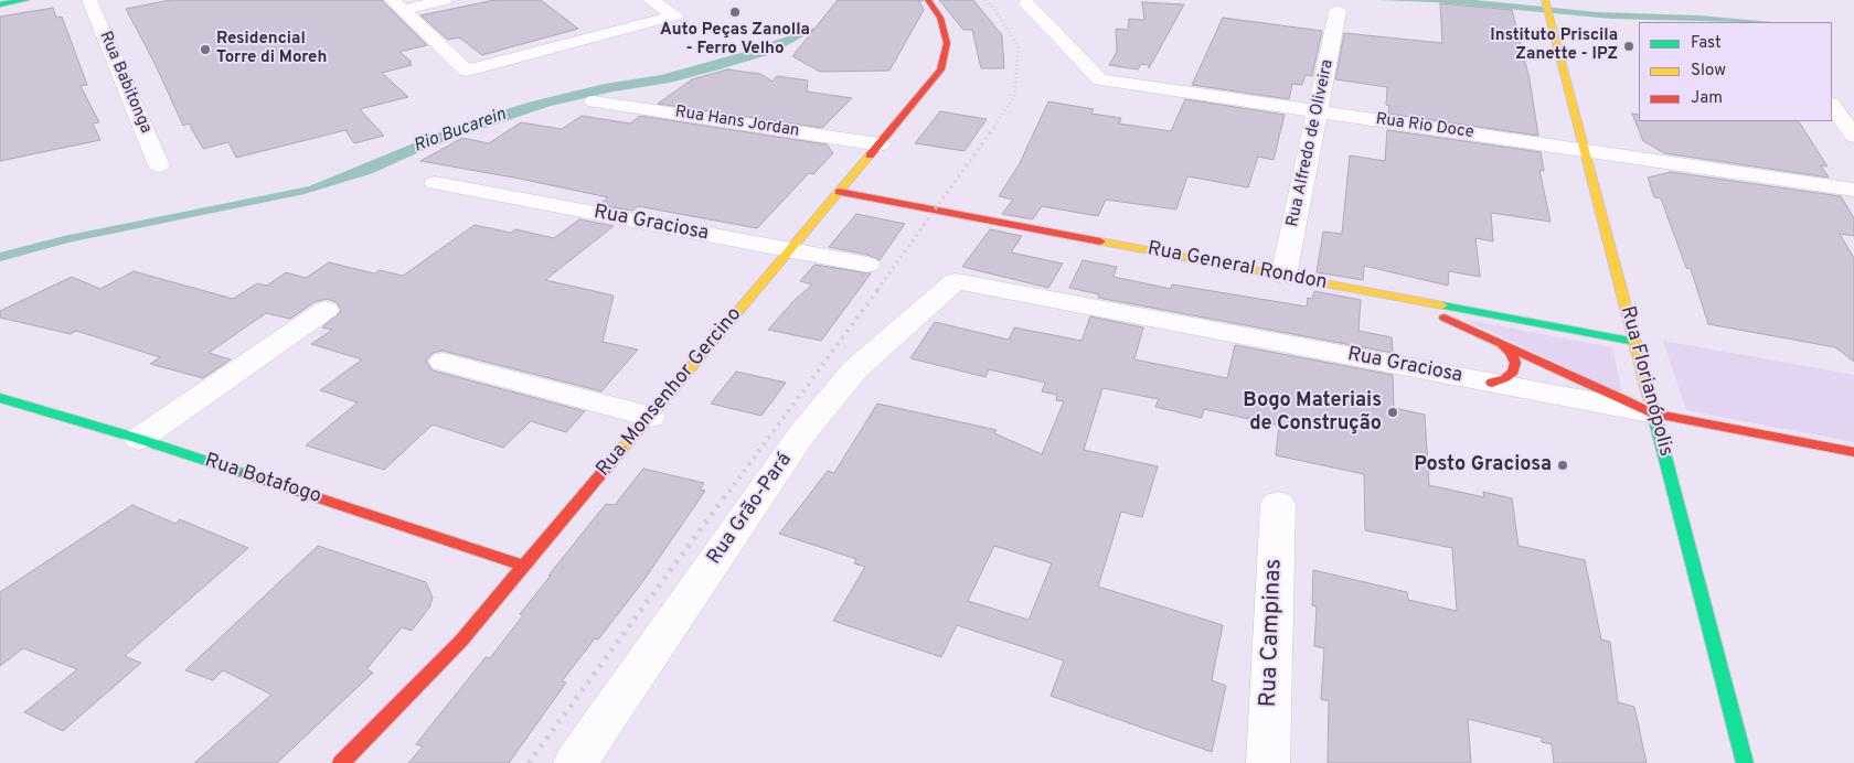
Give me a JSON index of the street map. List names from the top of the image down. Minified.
{"streets":{"main road":["Rua Graciosa","Rua General Rondon","Rua Florianópolis","Rua Monsenhor Gercino","Rua Botafogo"],"street":["Rua Babitonga","Rua Hans Jordan","Rua Rio Doce","Rua Alfredo de Oliveira","Rua Grão-Pará","Rua Campinas"]},"crossings":[["Rua Hans Jordan","Rua Monsenhor Gercino"],["Rua Rio Doce","Rua Alfredo de Oliveira"],["Rua Rio Doce","Rua Florianópolis"],["Rua Alfredo de Oliveira","Rua General Rondon"],["Rua Graciosa","Rua Florianópolis"],["Rua Graciosa","Rua Monsenhor Gercino"],["Rua Graciosa","Rua Grão-Pará"],["Rua General Rondon","Rua Florianópolis"],["Rua General Rondon","Rua Monsenhor Gercino"],["Rua Monsenhor Gercino","Rua Botafogo"]],"water":["Rio Bucarein"],"places":["Auto Peças Zanolla - Ferro Velho","Instituto Priscila Zanette - IPZ","Residencial Torre di Moreh","Bogo Materiais de Construção","Posto Graciosa"],"legend":["Fast","Slow","Jam"]}
